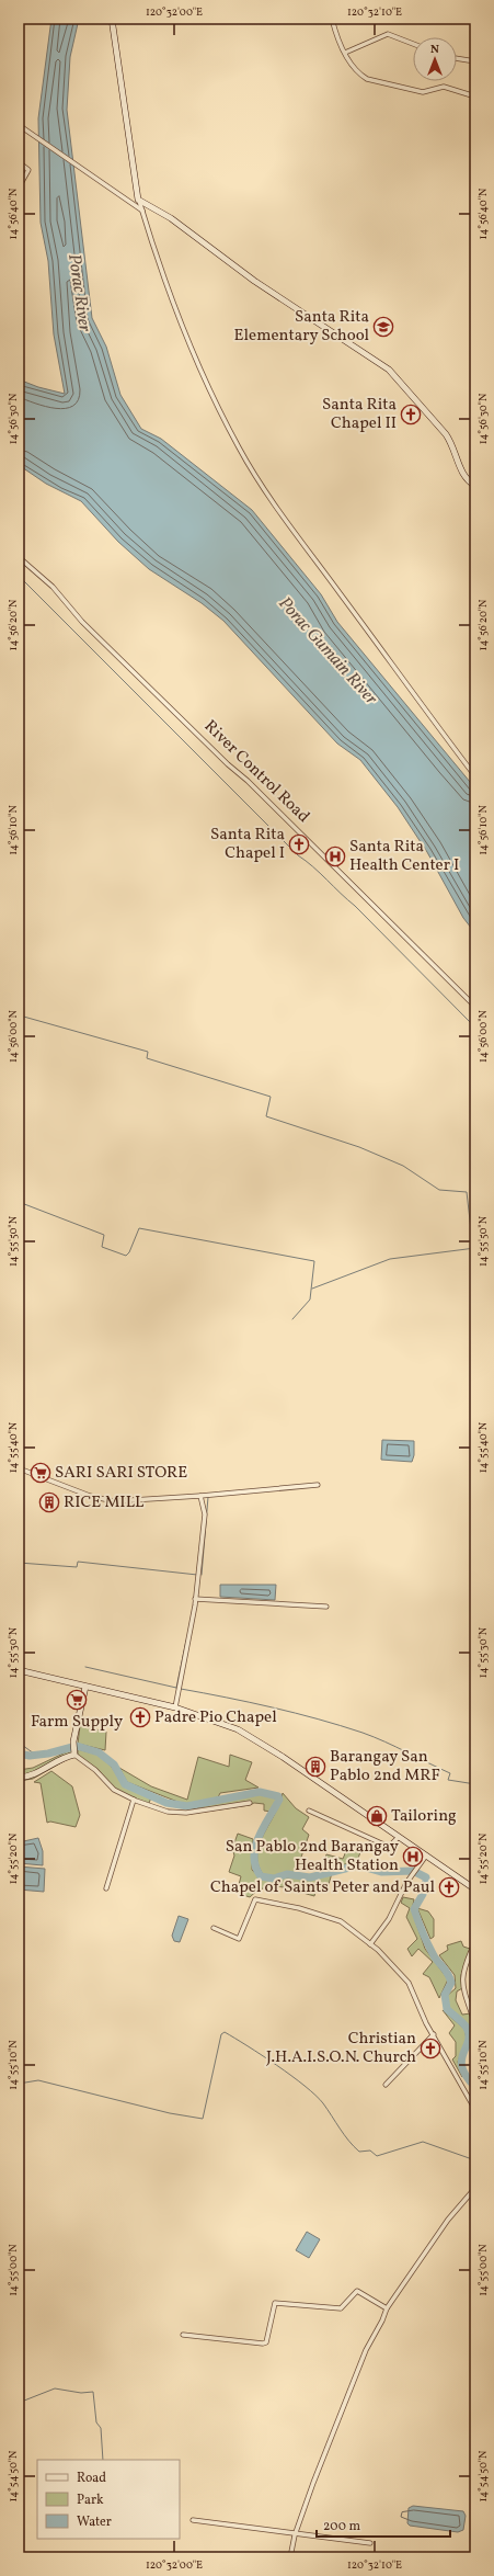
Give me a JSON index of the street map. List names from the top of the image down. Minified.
{"streets":{"street":["River Control Road"]},"water":["Porac River","Porac Gumain River"],"places":{"school or university":["Santa Rita Elementary School"],"church":["Santa Rita Chapel II","Santa Rita Chapel I","Padre Pio Chapel","Chapel of Saints Peter and Paul","Christian J.H.A.I.S.O.N. Church"],"hospital":["Santa Rita Health Center I","San Pablo 2nd Barangay Health Station"],"supermarket":["SARI SARI STORE","Farm Supply"],"building":["RICE MILL","Barangay San Pablo 2nd MRF"],"shop":["Tailoring"]},"legend":["Road","Park","Water"],"scale_bar":"200 m","north":"top","coordinates":["120°32'00\"E","120°32'10\"E","14°56'40\"N","14°56'30\"N","14°56'20\"N","14°56'10\"N","14°56'00\"N","14°55'50\"N","14°55'40\"N","14°55'30\"N","14°55'20\"N","14°55'10\"N","14°55'00\"N","14°54'50\"N"]}
